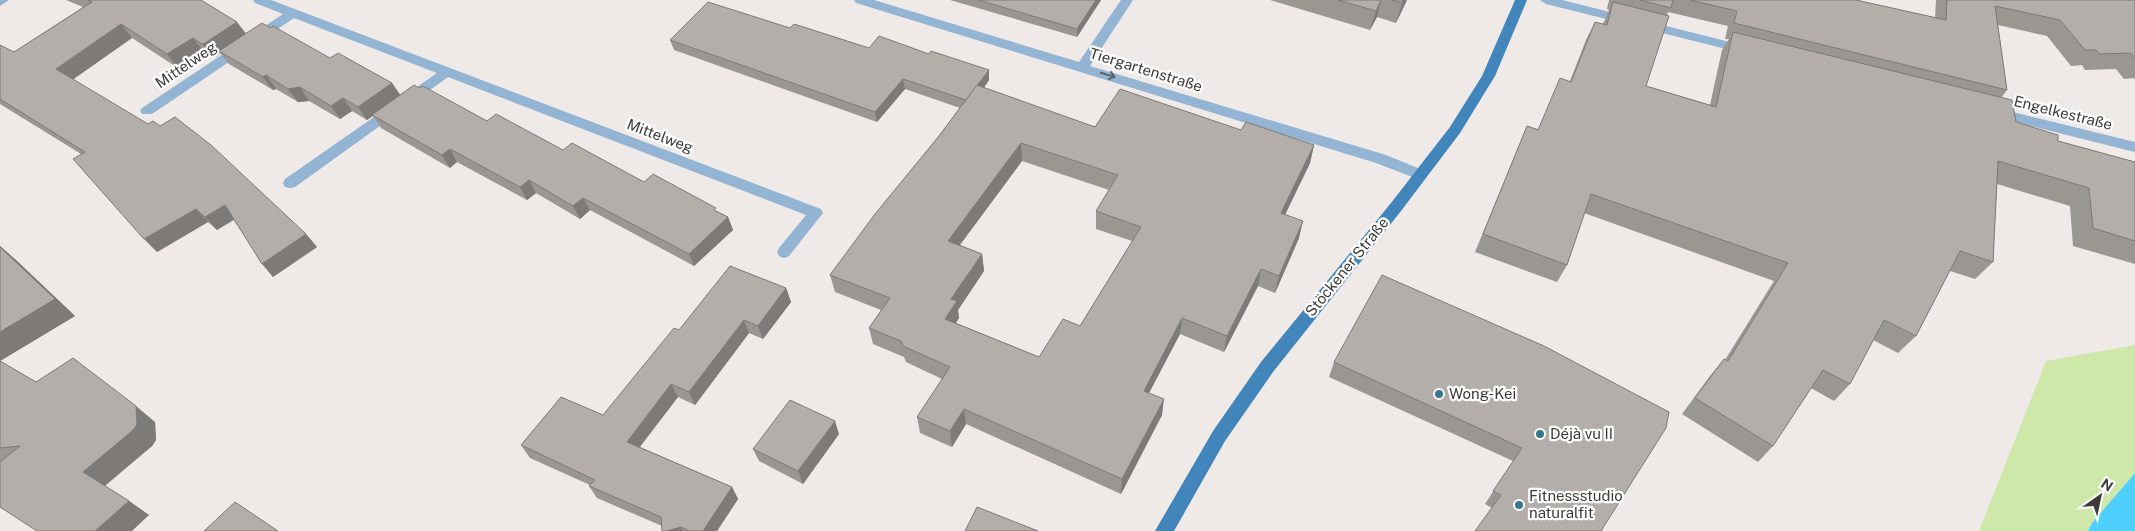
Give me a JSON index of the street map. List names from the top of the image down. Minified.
{"streets":{"main road":["Stöckener Straße"],"street":["Mittelweg","Tiergartenstraße","Engelkestraße"]},"crossings":[["Tiergartenstraße","Stöckener Straße"]],"one_way":["Tiergartenstraße"],"places":["Wong-Kei","Déjà vu II","Fitnessstudio naturalfit"],"north":"top right"}
